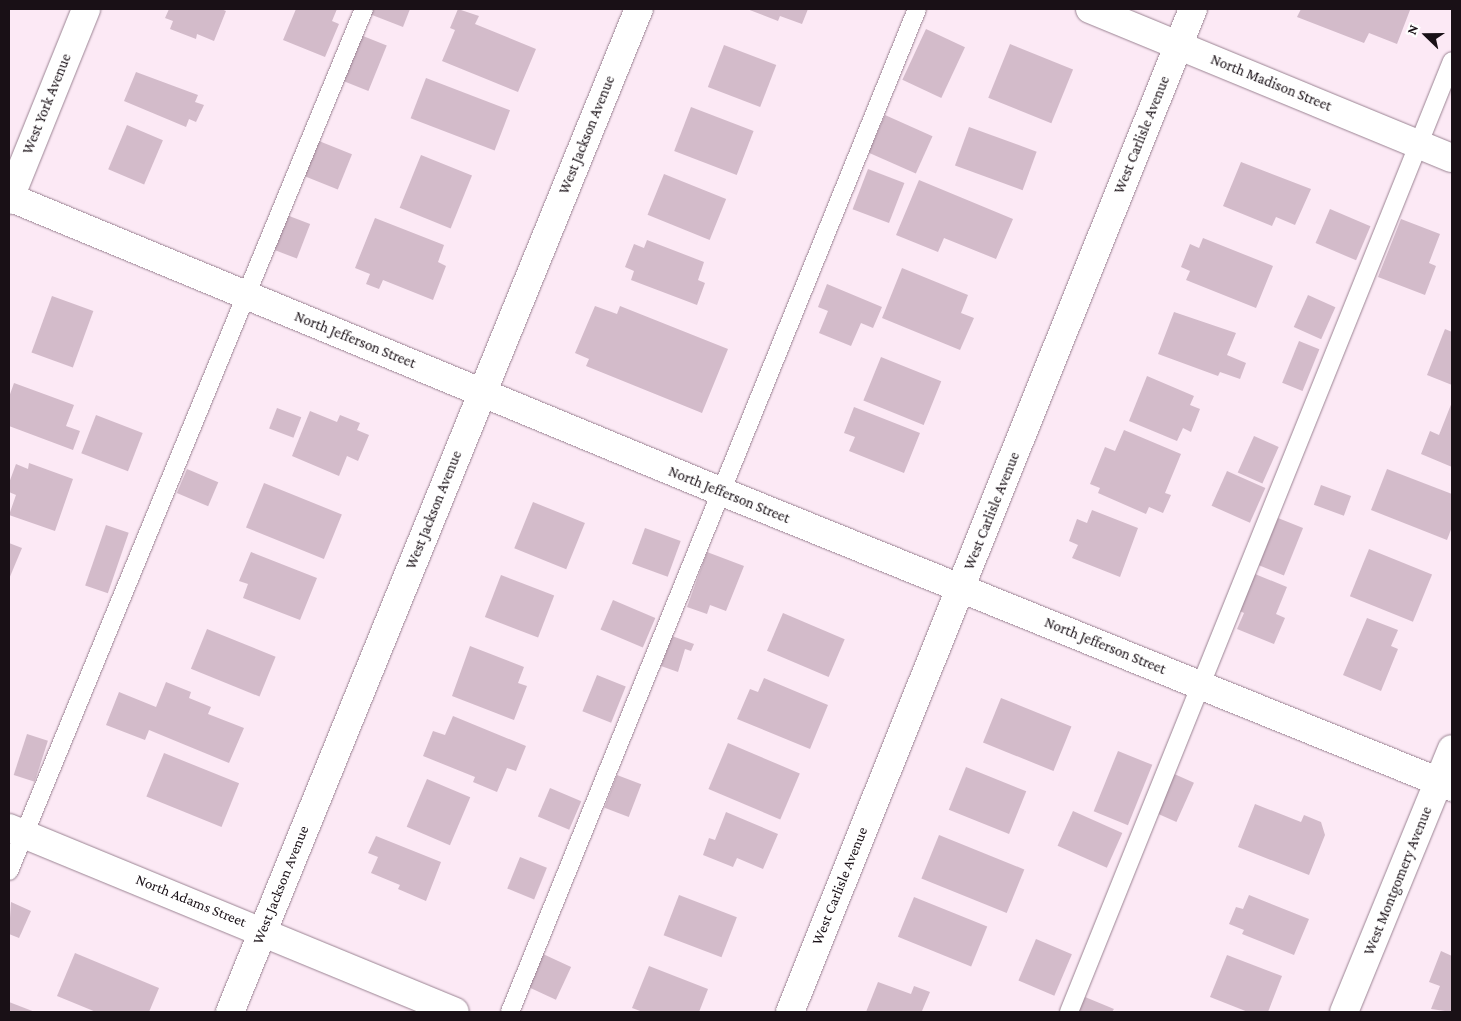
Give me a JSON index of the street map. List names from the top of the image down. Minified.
{"streets":{"street":["North Madison Street","West York Avenue","West Jackson Avenue","West Carlisle Avenue","North Jefferson Street","West Montgomery Avenue","North Adams Street"]},"crossings":[["North Madison Street","West Carlisle Avenue"],["West York Avenue","North Jefferson Street"],["West Jackson Avenue","North Jefferson Street"],["West Jackson Avenue","North Adams Street"],["West Carlisle Avenue","North Jefferson Street"],["North Jefferson Street","West Montgomery Avenue"]],"north":"left"}
